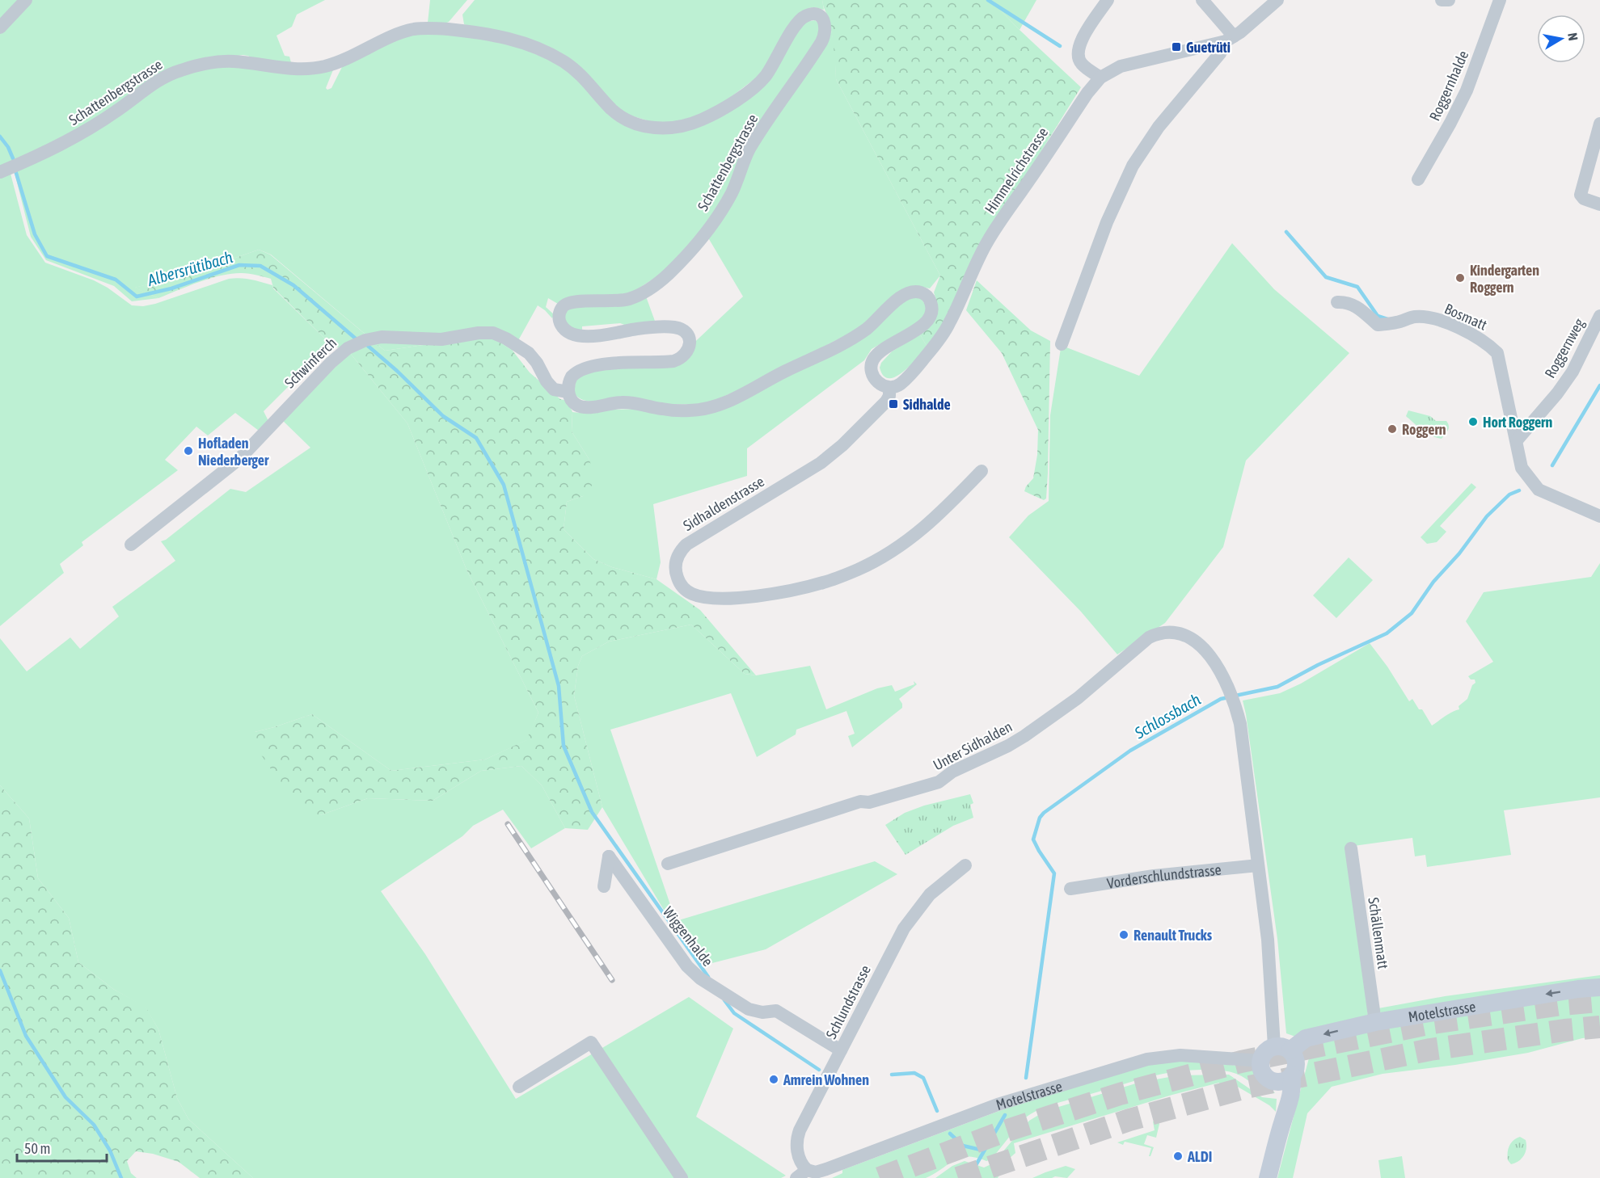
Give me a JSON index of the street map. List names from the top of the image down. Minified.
{"streets":{"street":["Roggernhalde","Schattenbergstrasse","Himmelrichstrasse","Bosmatt","Roggernweg","Schwinferch","Sidhaldenstrasse","Unter Sidhalden","Vorderschlundstrasse","Schällenmatt","Wiggenhalde","Schlundstrasse","Motelstrasse"]},"crossings":[["Schattenbergstrasse","Schwinferch"],["Himmelrichstrasse","Sidhaldenstrasse"],["Bosmatt","Roggernweg"],["Unter Sidhalden","Vorderschlundstrasse"],["Schällenmatt","Motelstrasse"],["Wiggenhalde","Schlundstrasse"],["Schlundstrasse","Motelstrasse"]],"one_way":["Motelstrasse"],"water":["Albersrütibach","Schlossbach"],"places":{"transit":["Guetrüti","Sidhalde"],"other":["Kindergarten Roggern","Hort Roggern","Roggern","Hofladen Niederberger","Renault Trucks","Amrein Wohnen","ALDI"]},"scale_bar":"50 m","north":"right"}
